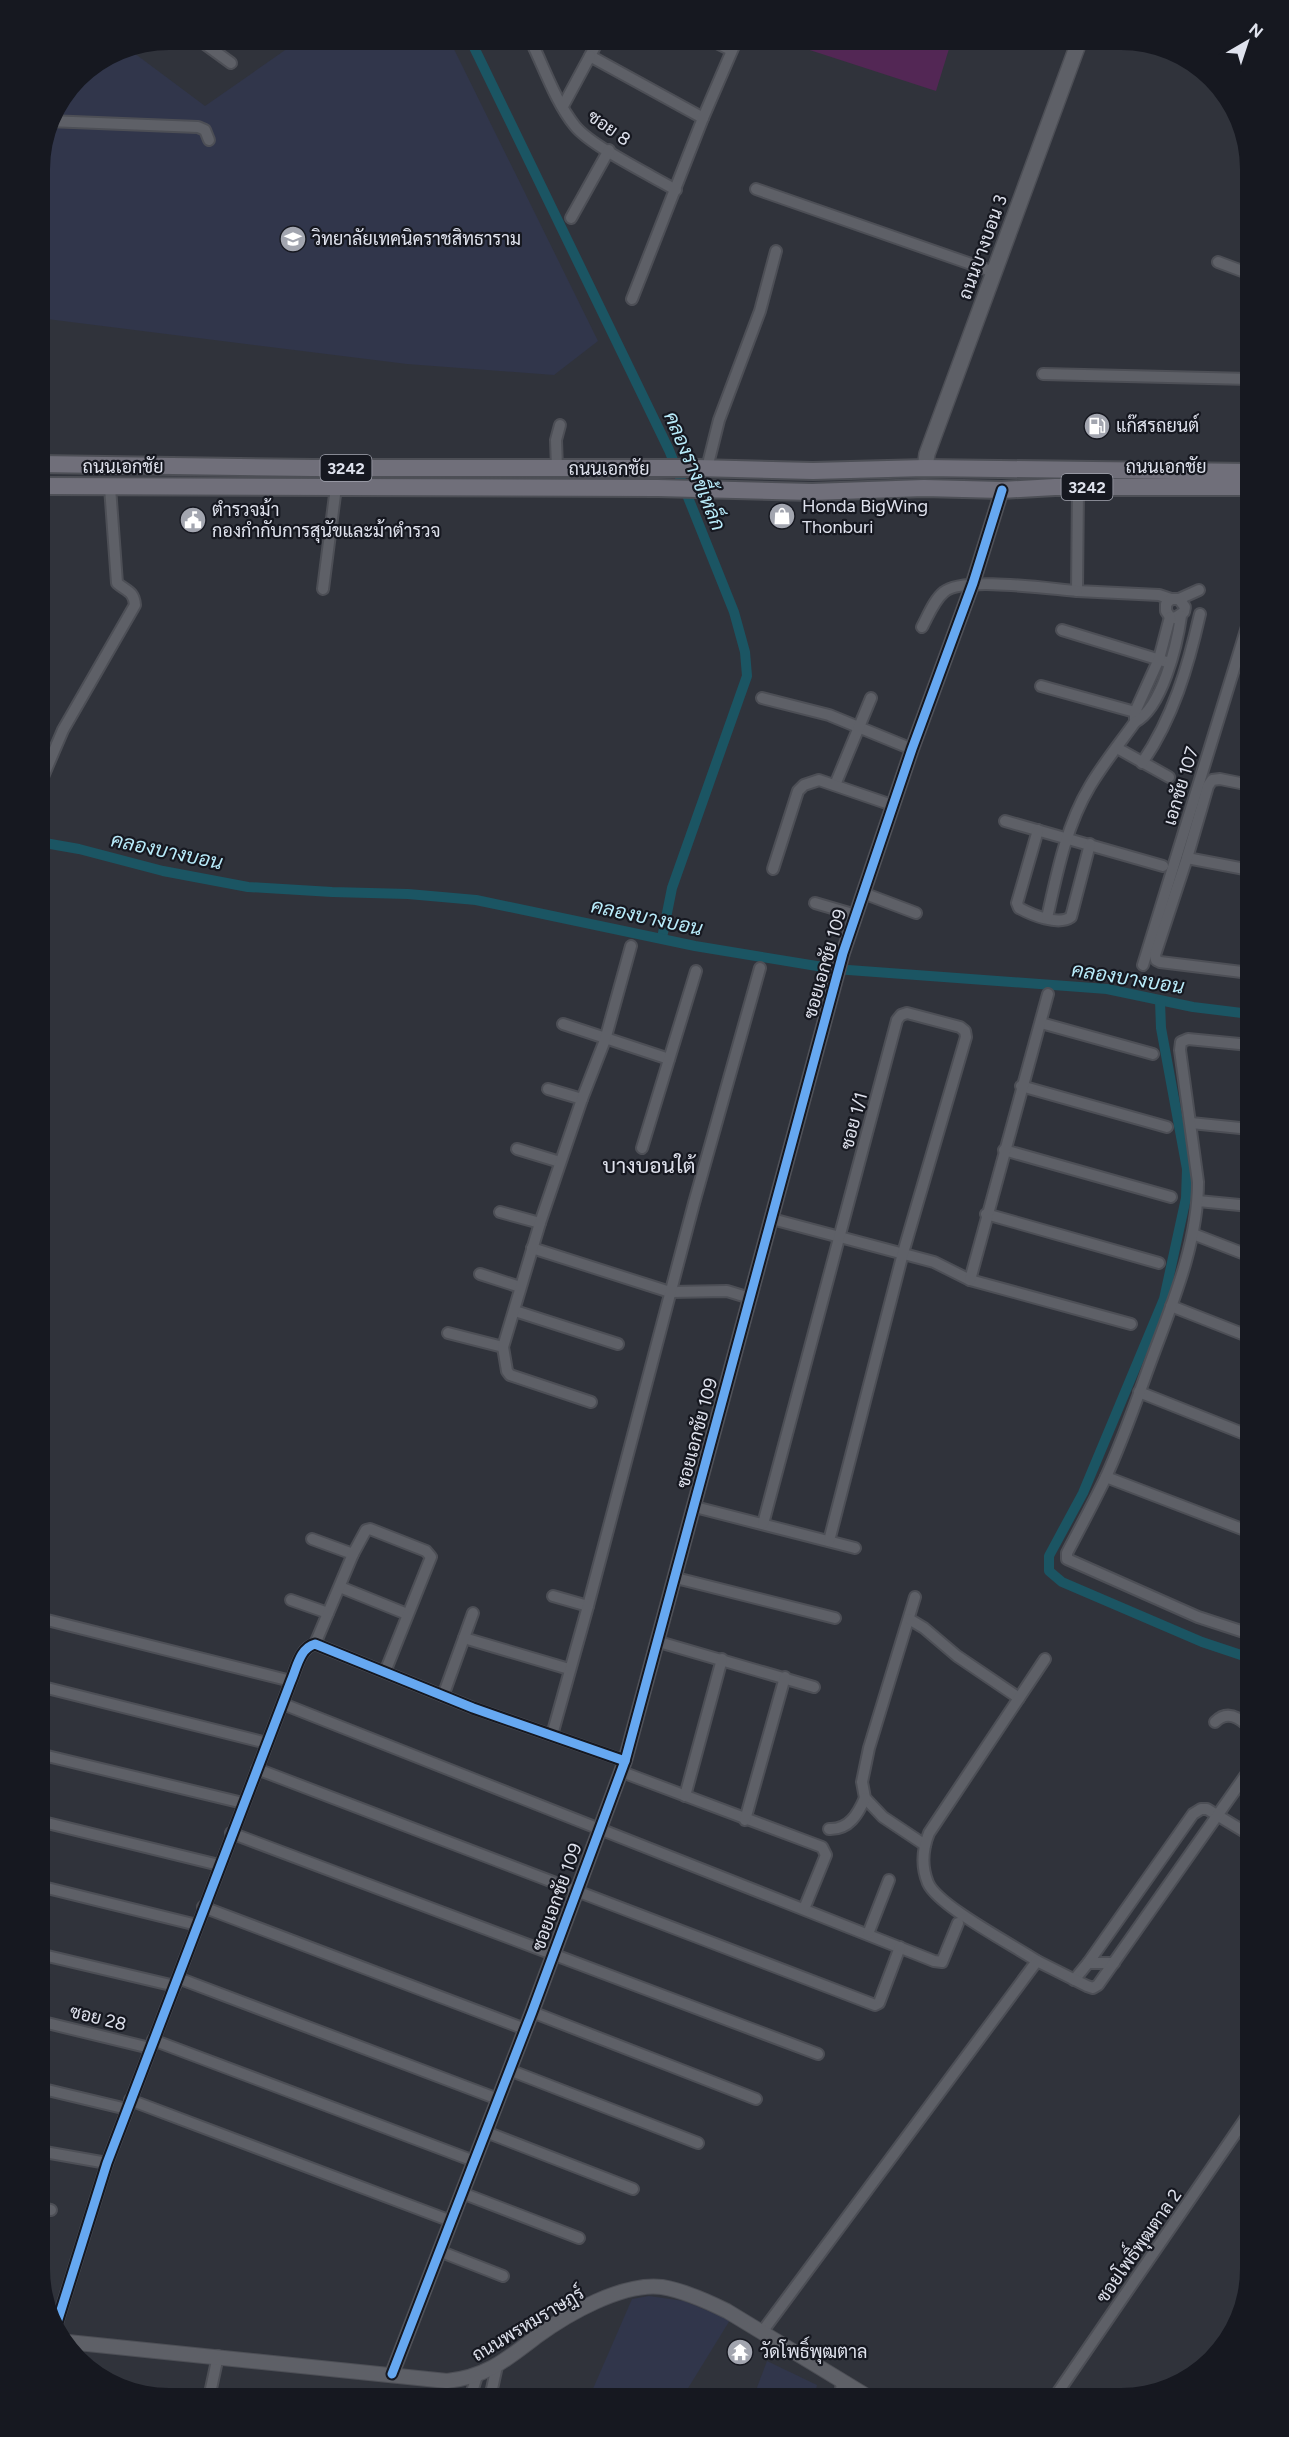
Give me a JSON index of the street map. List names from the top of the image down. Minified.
{"streets":{"main road":["ถนนบางบอน 3","ถนนเอกชัย","3242"],"street":["ซอย 8","เอกชัย 107","ซอยเอกชัย 109","ซอย 1/1","ซอย 28","ซอยโพธิ์พุฒตาล 2","ถนนพรหมราษฎร์"]},"crossings":[["ถนนบางบอน 3","ถนนเอกชัย"],["ถนนเอกชัย","ซอยเอกชัย 109"],["ซอยเอกชัย 109","ซอย 28"],["ซอยเอกชัย 109","ถนนพรหมราษฎร์"]],"districts":["บางบอนใต้"],"water":["คลองรางขี้เหล็ก","คลองบางบอน"],"places":{"school or university":["วิทยาลัยเทคนิคราชสิทธาราม"],"fuel station":["แก๊สรถยนต์"],"shop":["Honda BigWing Thonburi"],"public building":["ตำรวจม้า กองกำกับการสุนัขและม้าตำรวจ"],"temple":["วัดโพธิ์พุฒตาล"]},"north":"top right"}
